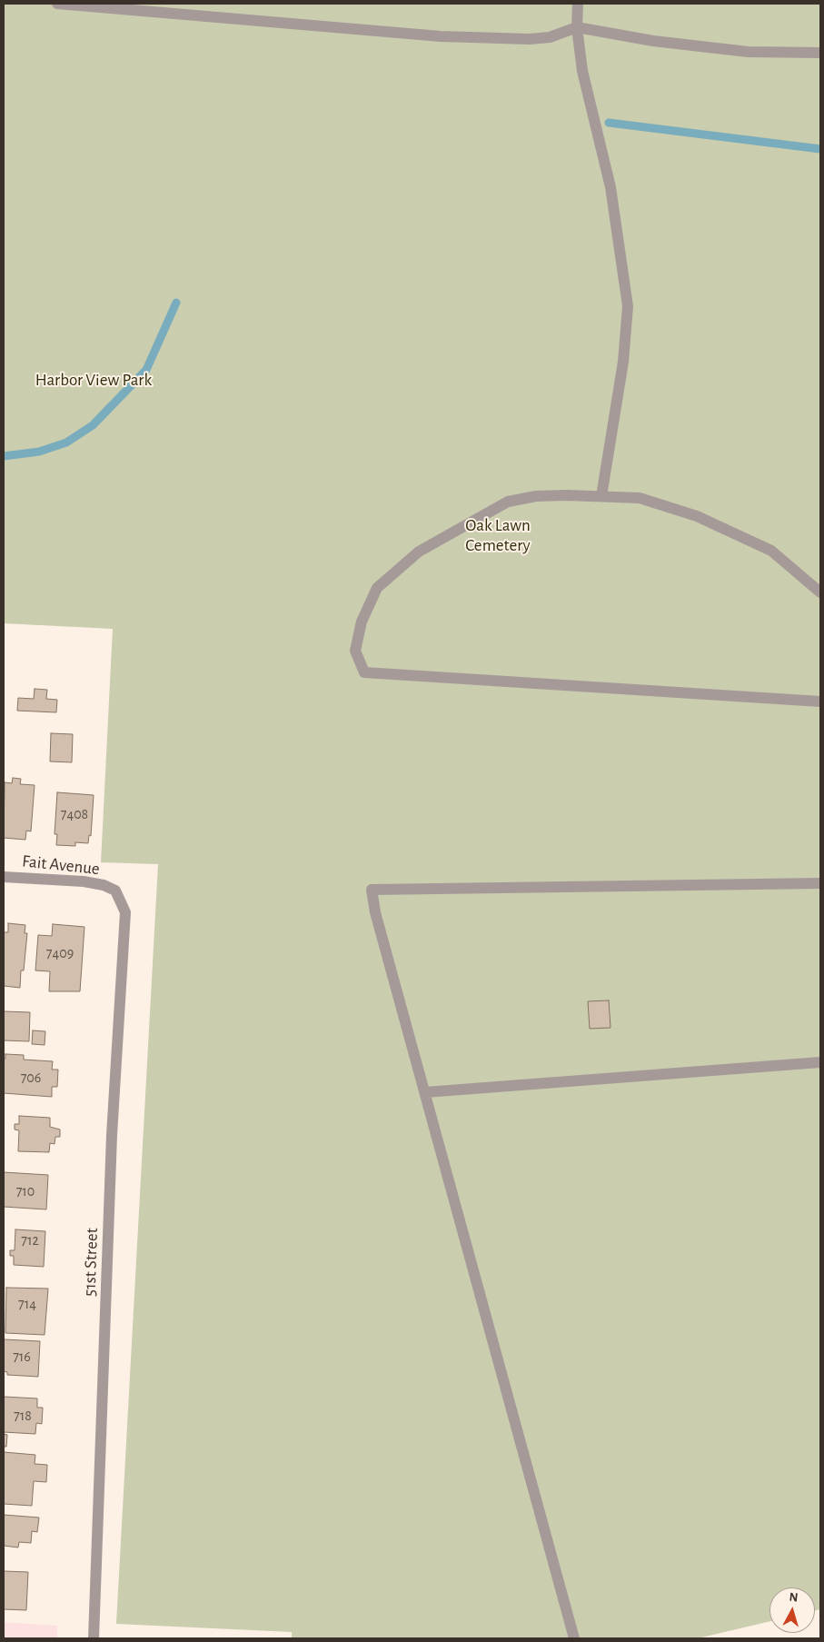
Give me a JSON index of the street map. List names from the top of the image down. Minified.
{"streets":{"street":["Fait Avenue","51st Street"]},"crossings":[["Fait Avenue","51st Street"]],"parks":["Harbor View Park","Oak Lawn Cemetery"],"house_numbers":["7408","7409","706","710","712","714","716","718"],"north":"top"}
